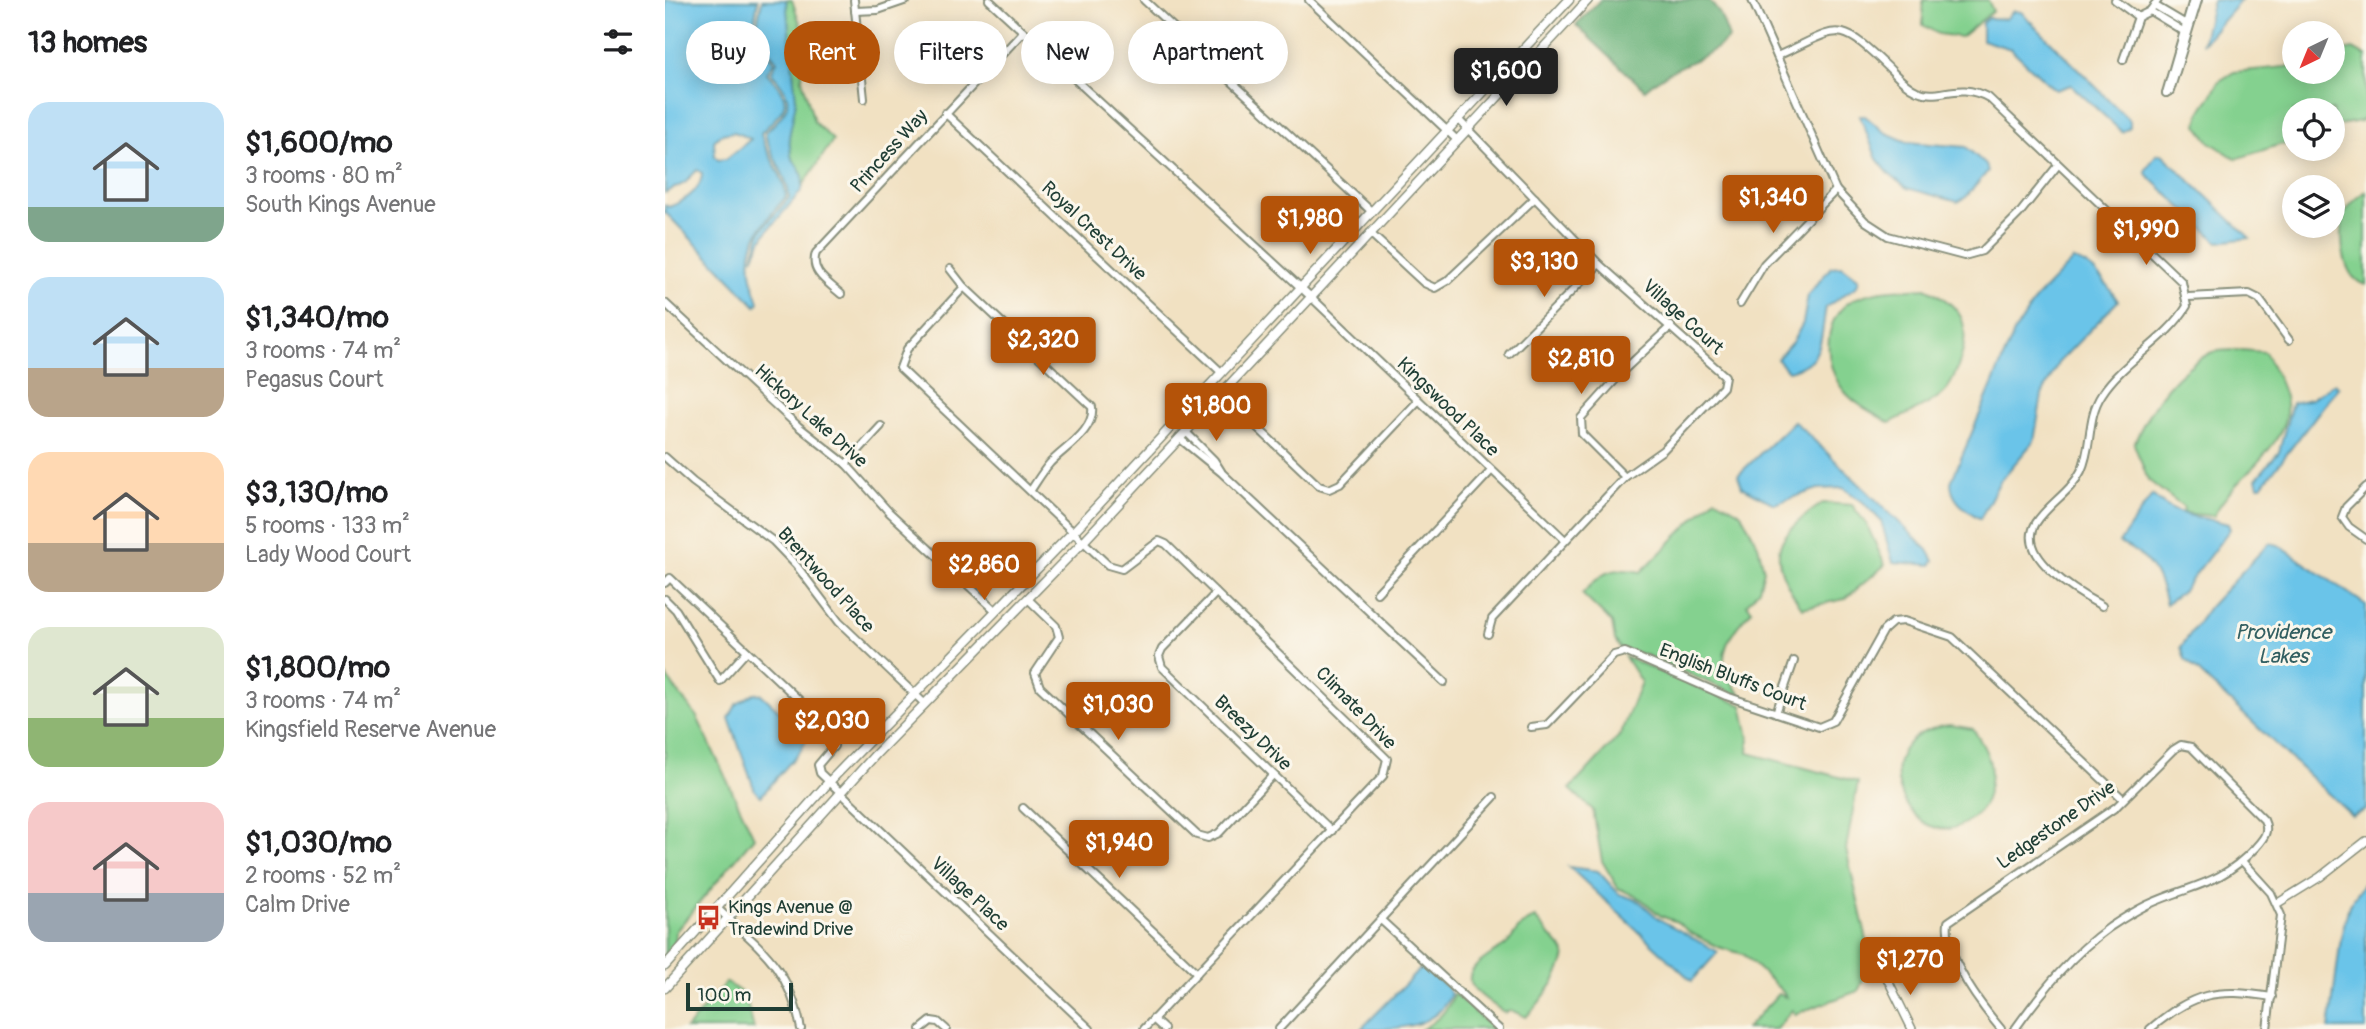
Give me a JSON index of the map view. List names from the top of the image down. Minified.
{"streets":{"street":["Princess Way","Royal Crest Drive","Village Court","Kingswood Place","Hickory Lake Drive","Brentwood Place","English Bluffs Court","Climate Drive","Breezy Drive","Ledgestone Drive","Village Place"]},"crossings":[["Princess Way","Royal Crest Drive"],["Village Court","Kingswood Place"],["English Bluffs Court","Ledgestone Drive"],["Climate Drive","Breezy Drive"]],"water":["Providence Lakes"],"places":{"bus stop":["Kings Avenue @ Tradewind Drive"]},"scale_bar":"100 m","north":"bottom left","page":{"heading":"13 homes","chip":["Buy","Rent","Filters","New","Apartment"],"price":["$1,600","$1,340","$1,980","$1,990","$3,130","$2,320","$2,810","$1,800","$2,860","$1,030","$2,030","$1,940","$1,270"],"list":[{"name":"$1,600/mo","note":"3 rooms · 80 m² · South Kings Avenue"},{"name":"$1,340/mo","note":"3 rooms · 74 m² · Pegasus Court"},{"name":"$3,130/mo","note":"5 rooms · 133 m² · Lady Wood Court"},{"name":"$1,800/mo","note":"3 rooms · 74 m² · Kingsfield Reserve Avenue"},{"name":"$1,030/mo","note":"2 rooms · 52 m² · Calm Drive"}],"scale":"100 m"}}
